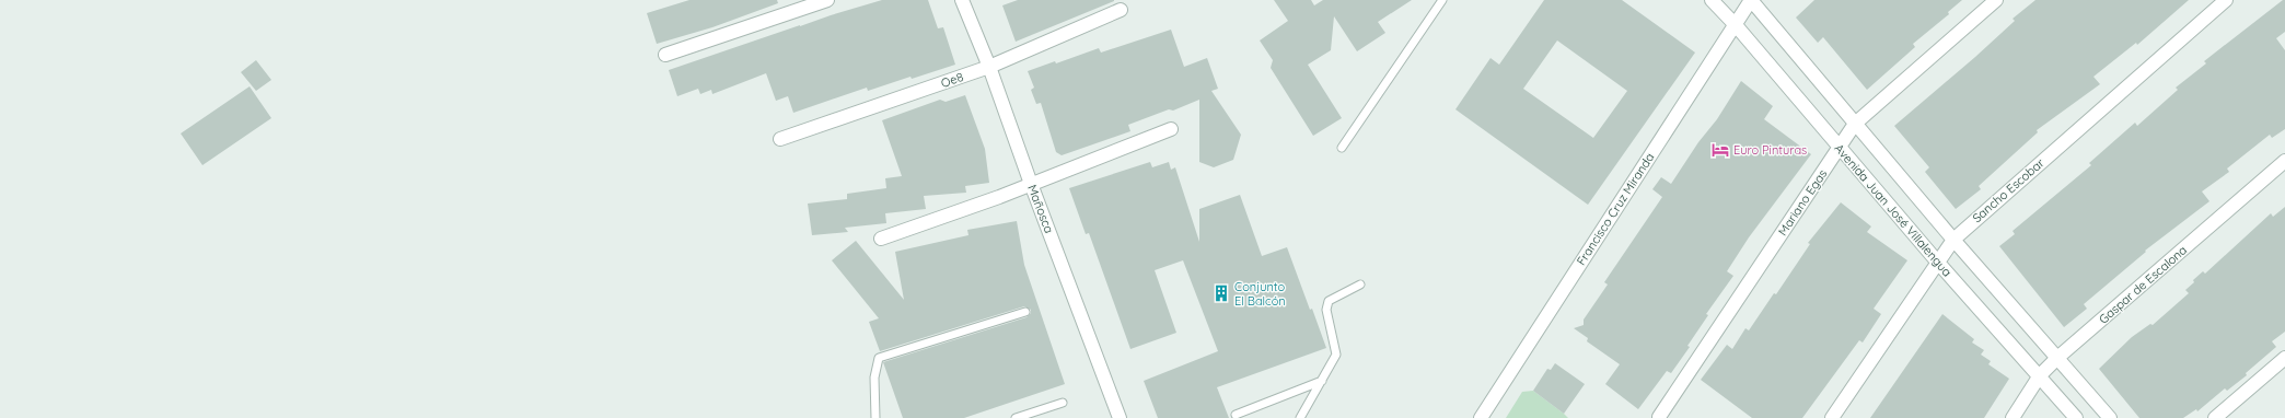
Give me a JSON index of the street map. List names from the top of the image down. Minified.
{"streets":{"street":["Oe8","Sancho Escobar","Mariano Egas","Mañosca","Francisco Cruz Miranda","Avenida Juan José Villalengua","Gaspar de Escalona"]},"crossings":[["Oe8","Mañosca"],["Sancho Escobar","Avenida Juan José Villalengua"],["Mariano Egas","Avenida Juan José Villalengua"],["Francisco Cruz Miranda","Avenida Juan José Villalengua"],["Avenida Juan José Villalengua","Gaspar de Escalona"]],"places":{"hotel":["Euro Pinturas"],"building":["Conjunto El Balcón"]}}
